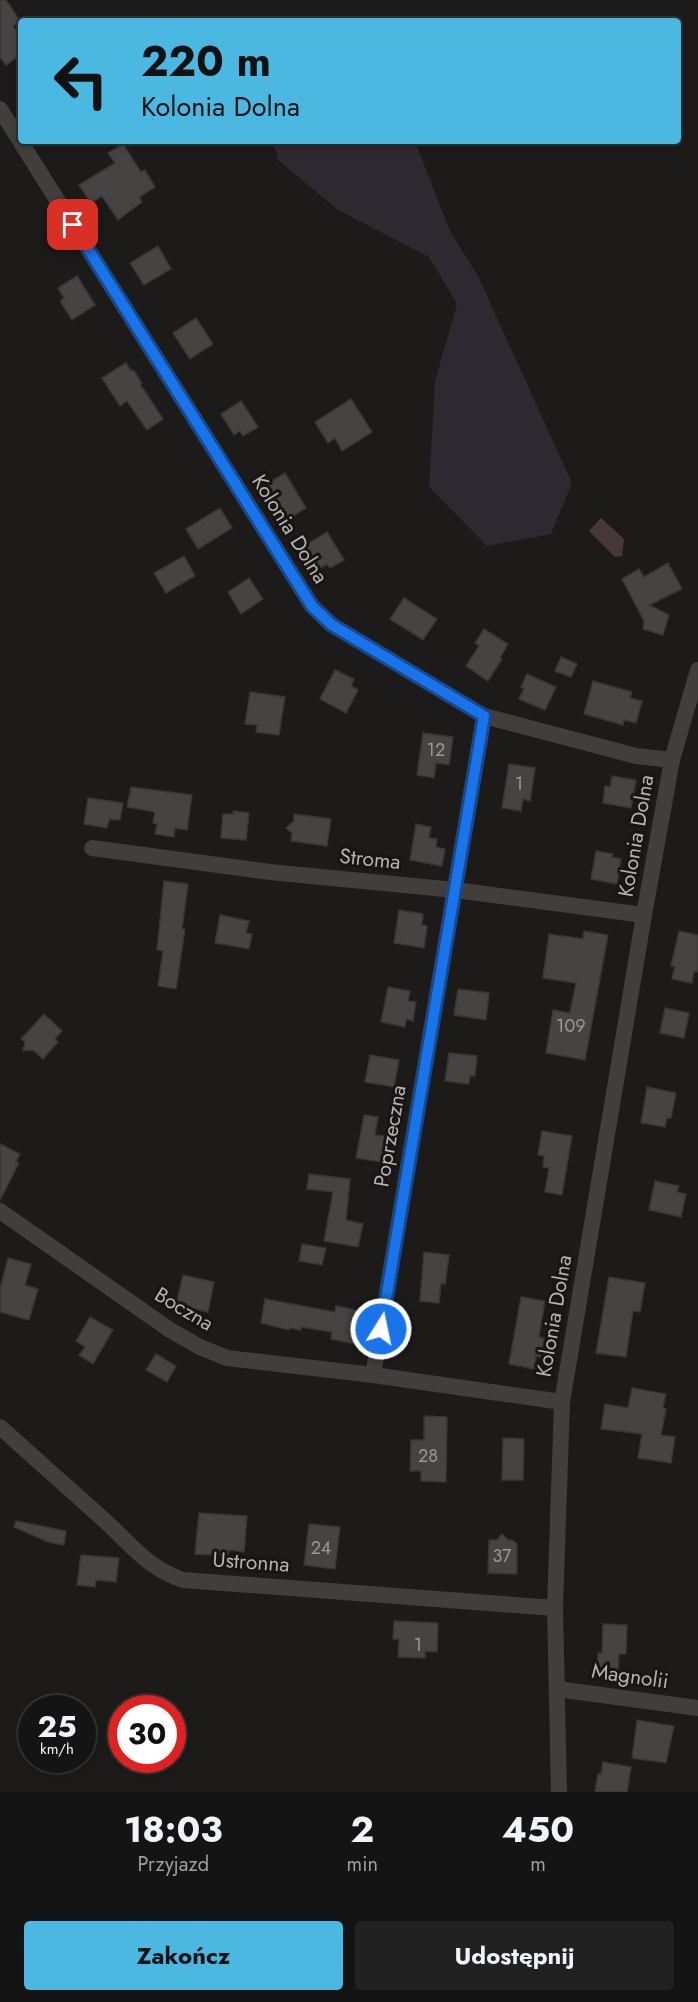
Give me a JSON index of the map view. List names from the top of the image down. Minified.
{"streets":{"street":["Kolonia Dolna","Stroma","Poprzeczna","Boczna","Ustronna","Magnolii"]},"crossings":[["Kolonia Dolna","Stroma"],["Kolonia Dolna","Poprzeczna"],["Kolonia Dolna","Ustronna"],["Kolonia Dolna","Magnolii"],["Stroma","Poprzeczna"],["Poprzeczna","Boczna"]],"house_numbers":["12","1","109","28","24","37","1"],"page":{"turn":["220 m","Kolonia Dolna"],"speed":"25 km/h","limit":"30","eta":["18:03","Przyjazd","2","min","450","m"],"buttons":["Zakończ","Udostępnij"]}}
